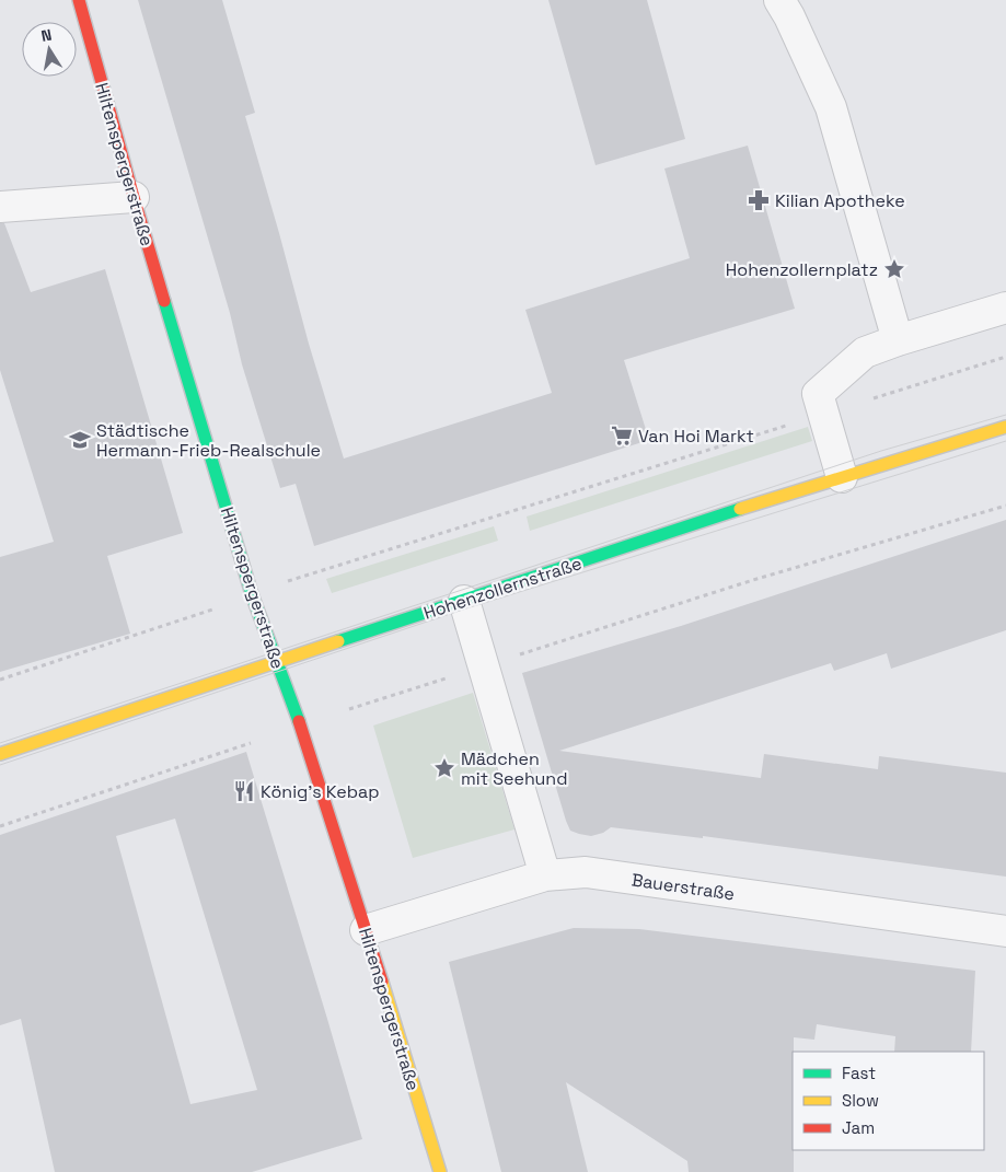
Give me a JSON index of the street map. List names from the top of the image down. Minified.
{"streets":{"street":["Hiltenspergerstraße","Hohenzollernstraße","Bauerstraße"]},"crossings":[["Hiltenspergerstraße","Hohenzollernstraße"],["Hiltenspergerstraße","Bauerstraße"]],"places":{"pharmacy":["Kilian Apotheke"],"place":["Hohenzollernplatz","Mädchen mit Seehund"],"supermarket":["Van Hoi Markt"],"school or university":["Städtische Hermann-Frieb-Realschule"],"restaurant":["König’s Kebap"]},"legend":["Fast","Slow","Jam"],"north":"top"}
